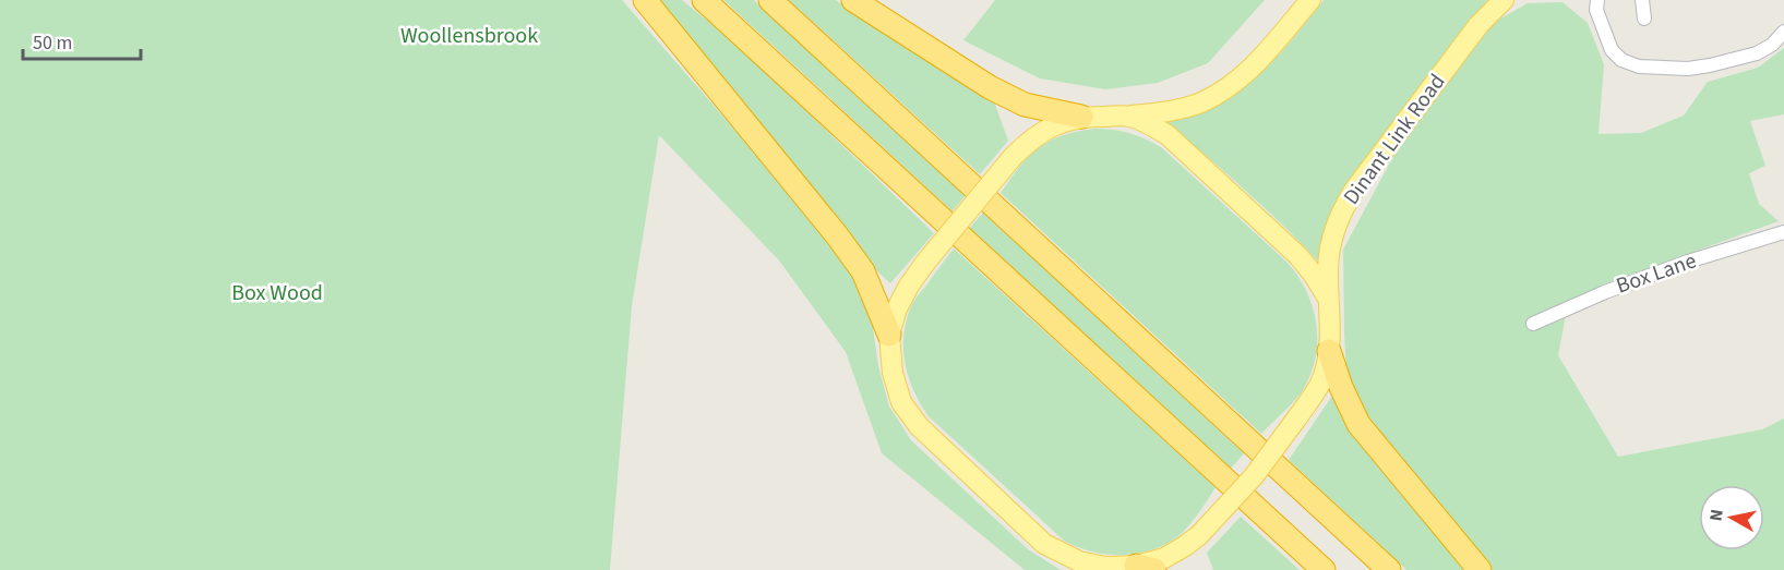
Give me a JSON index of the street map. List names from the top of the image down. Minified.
{"streets":{"main road":["Dinant Link Road"],"street":["Box Lane"]},"parks":["Woollensbrook","Box Wood"],"scale_bar":"50 m","north":"left"}
